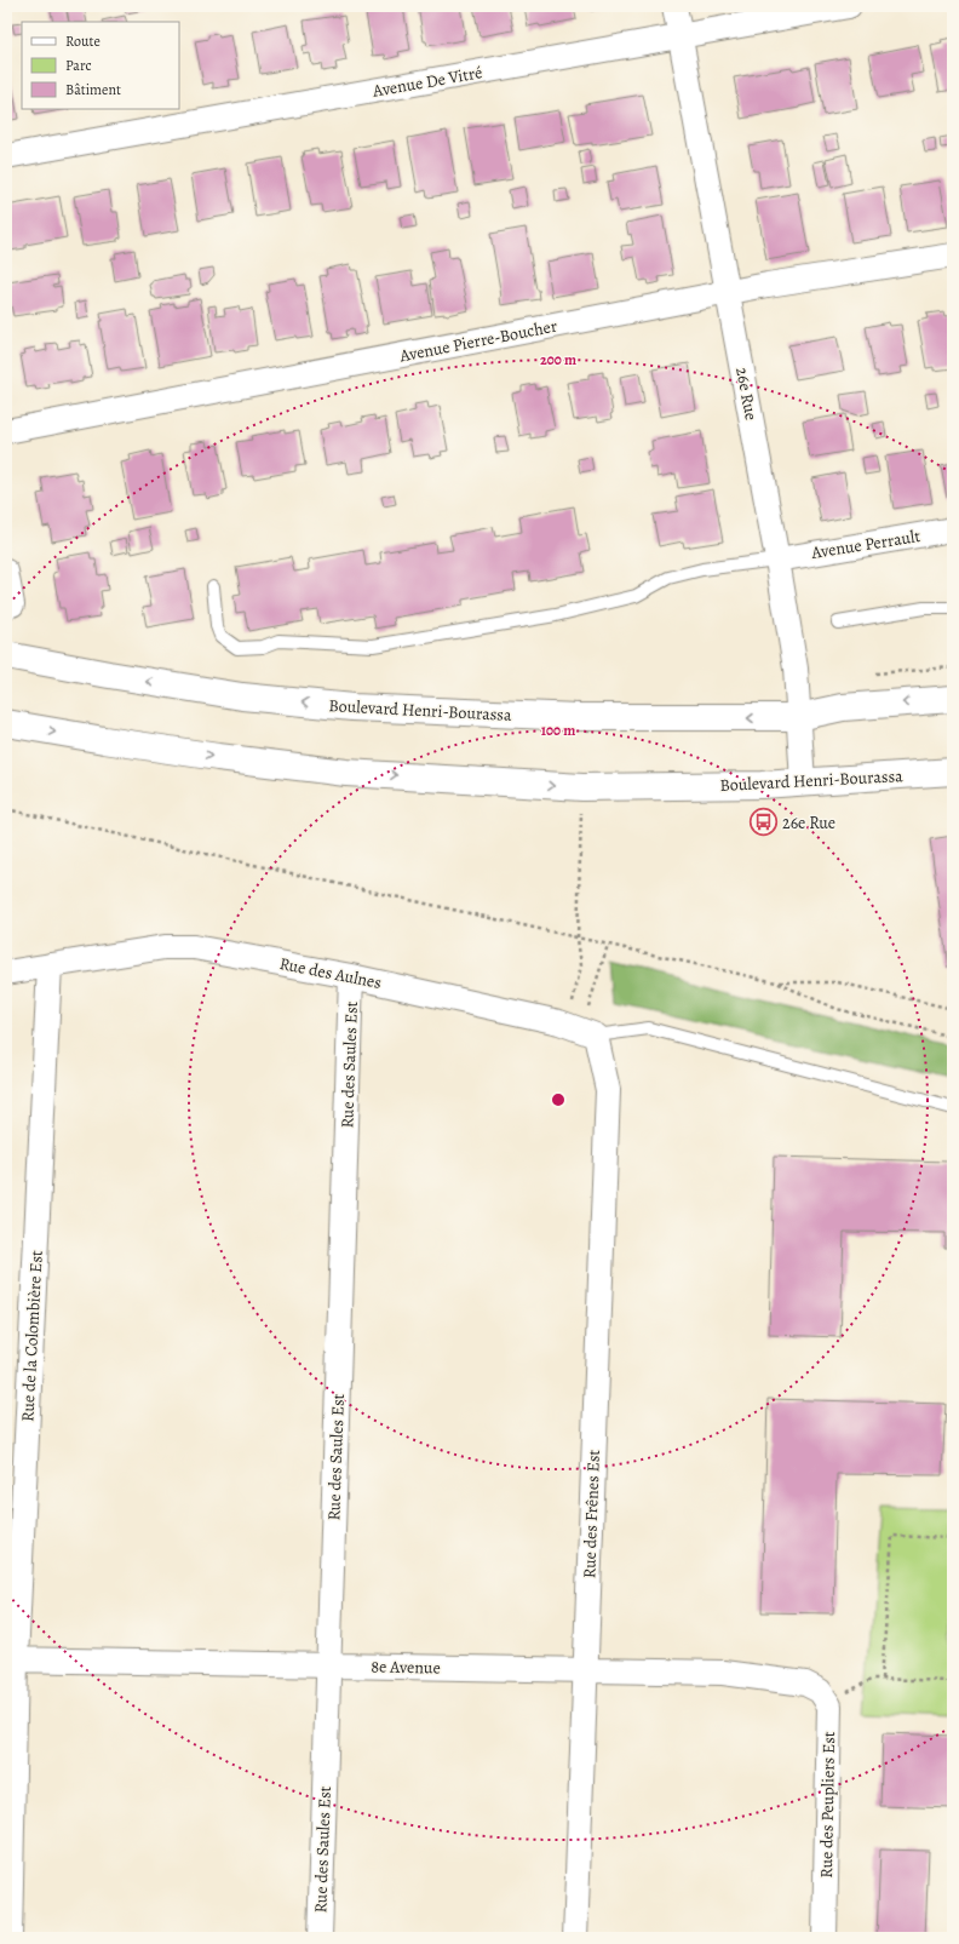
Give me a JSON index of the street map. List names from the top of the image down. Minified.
{"streets":{"main road":["Boulevard Henri-Bourassa"],"street":["Avenue De Vitré","Avenue Pierre-Boucher","26e Rue","Avenue Perrault","Rue des Aulnes","Rue des Saules Est","Rue de la Colombière Est","Rue des Frênes Est","8e Avenue","Rue des Peupliers Est"]},"crossings":[["Avenue De Vitré","26e Rue"],["Avenue Pierre-Boucher","26e Rue"],["26e Rue","Avenue Perrault"],["26e Rue","Boulevard Henri-Bourassa"],["Rue des Aulnes","Rue des Saules Est"],["Rue des Aulnes","Rue de la Colombière Est"],["Rue des Aulnes","Rue des Frênes Est"],["Rue des Saules Est","8e Avenue"],["Rue de la Colombière Est","8e Avenue"],["Rue des Frênes Est","8e Avenue"],["8e Avenue","Rue des Peupliers Est"]],"places":{"bus stop":["26e Rue"]},"legend":["Route","Parc","Bâtiment"],"rings":["200 m","100 m"]}
